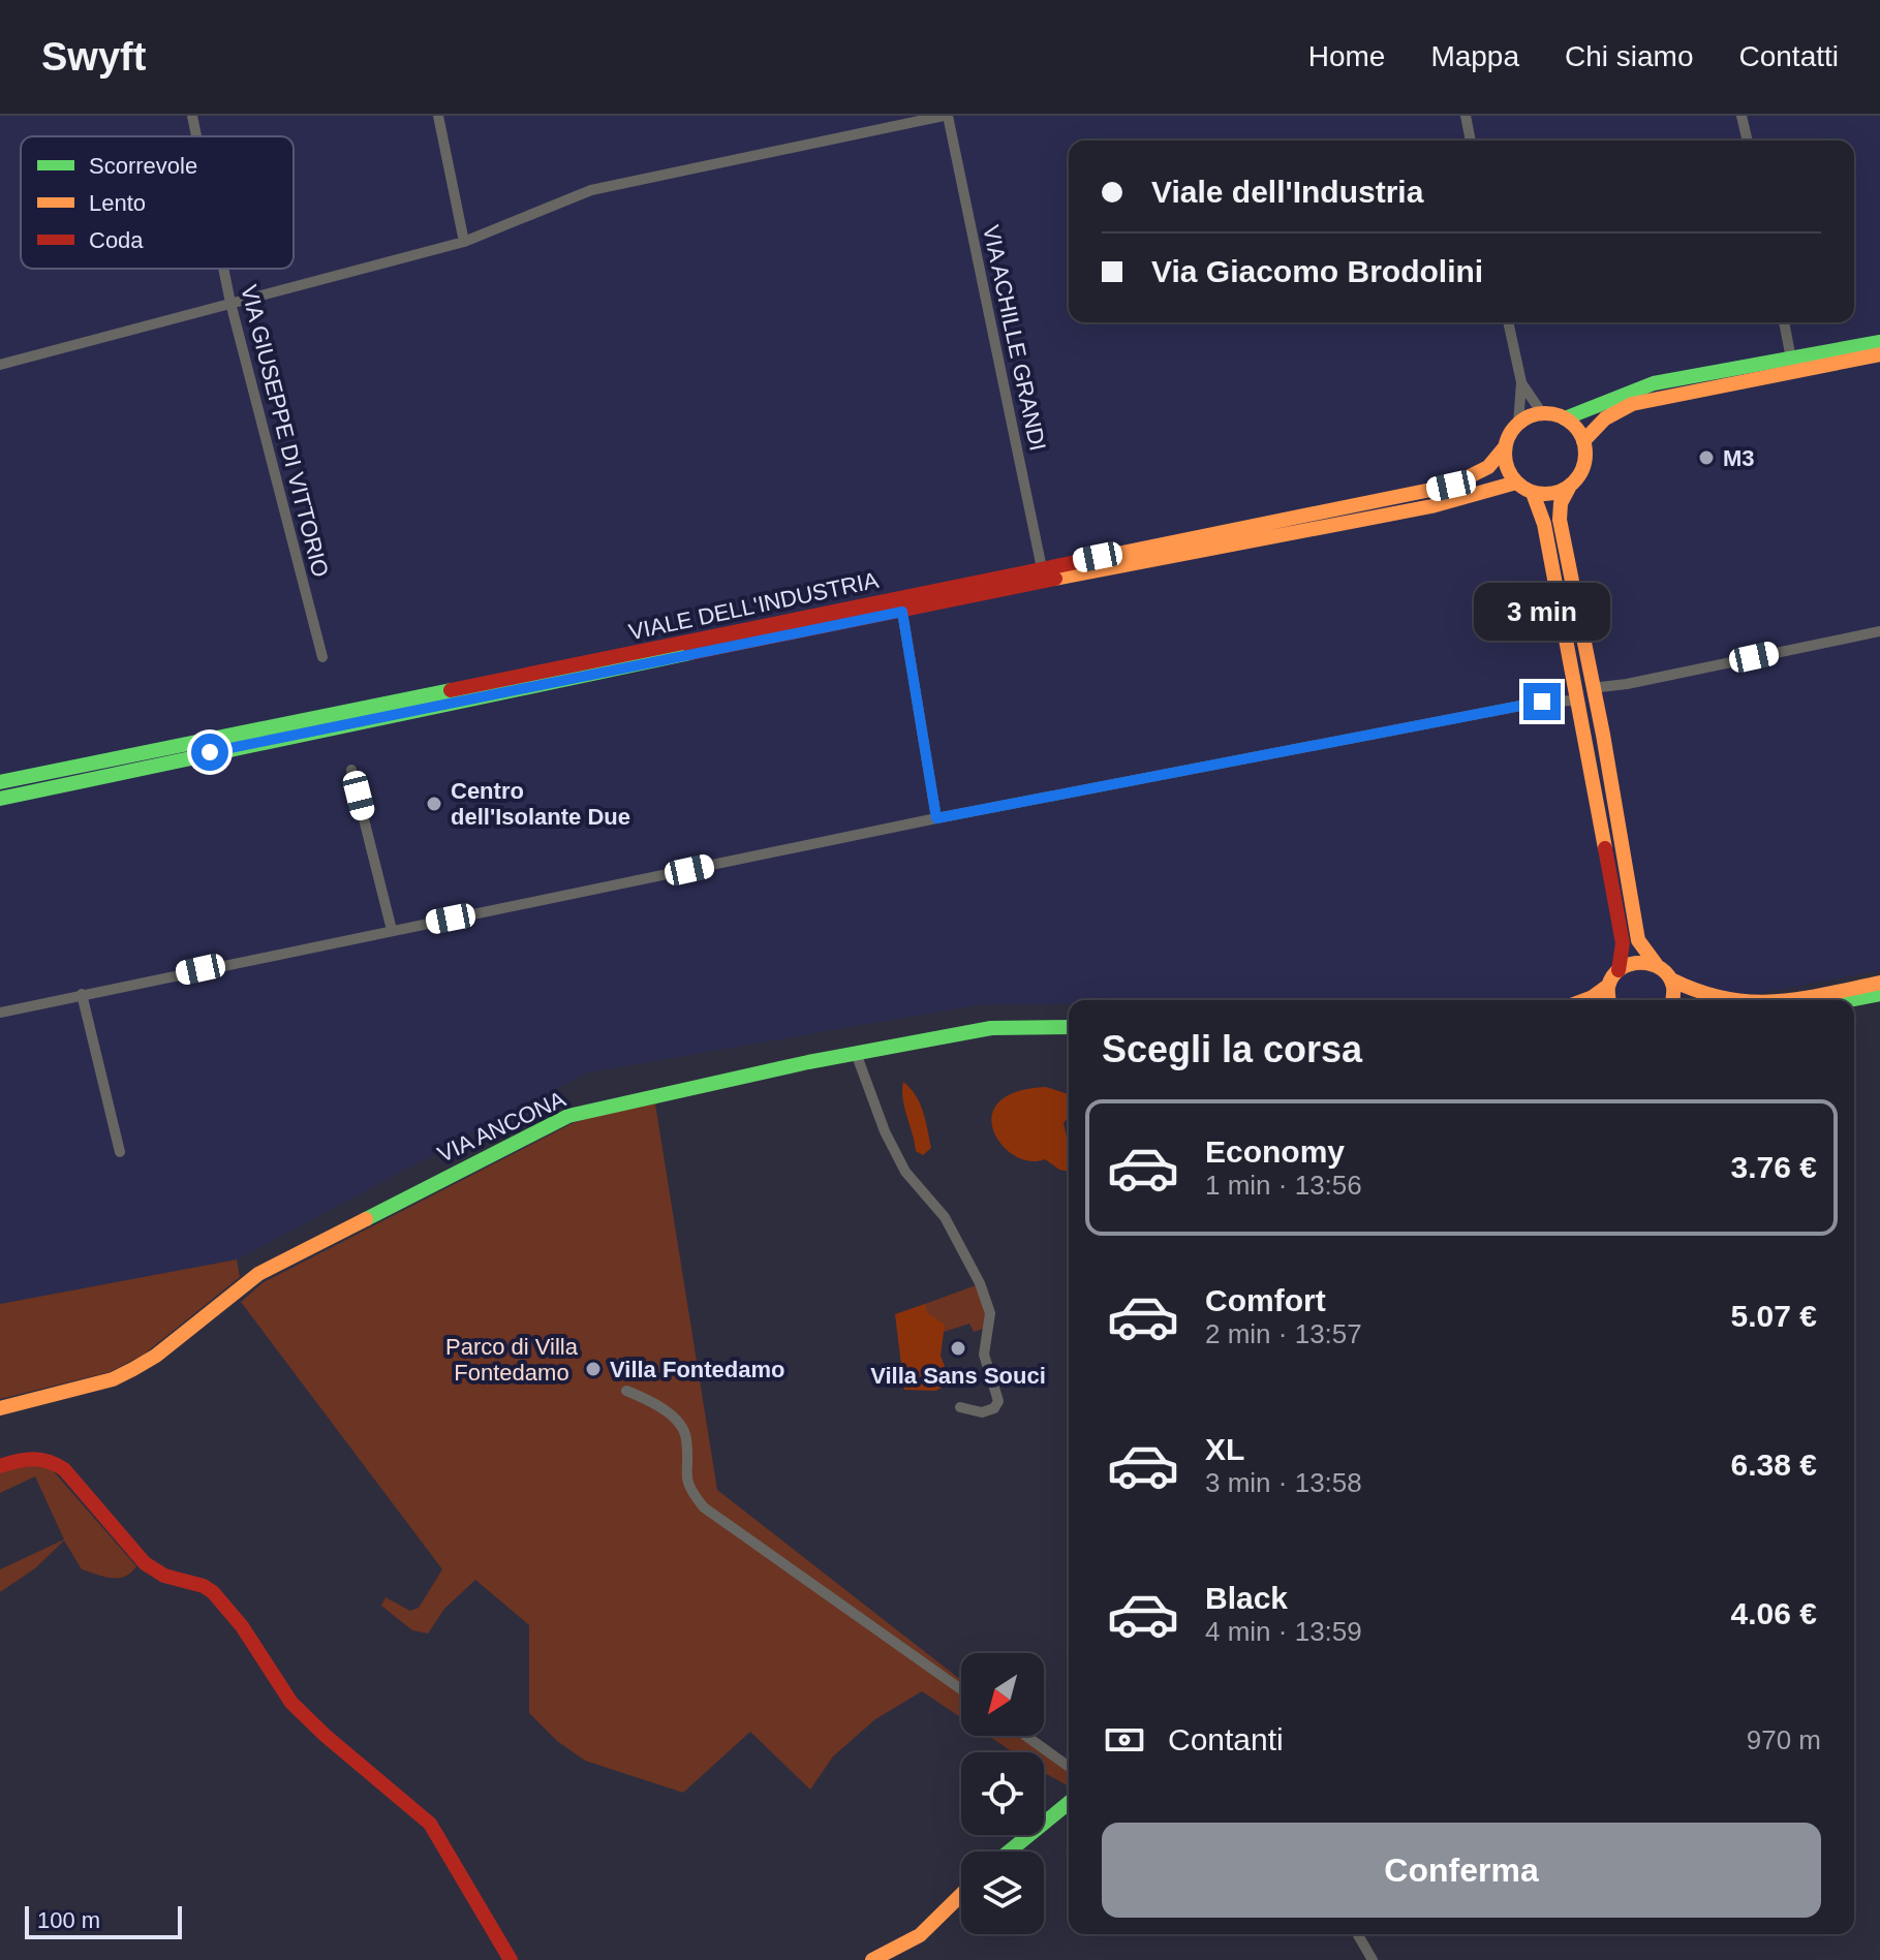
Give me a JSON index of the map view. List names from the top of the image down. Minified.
{"streets":{"main road":["VIALE DELL'INDUSTRIA","VIA ANCONA"],"street":["VIA ACHILLE GRANDI","VIA GIUSEPPE DI VITTORIO"]},"crossings":[["VIA ACHILLE GRANDI","VIALE DELL'INDUSTRIA"]],"parks":["Parco di Villa Fontedamo"],"places":["M3","Centro dell'Isolante Due","Villa Sans Souci","Villa Fontedamo"],"legend":["Scorrevole","Lento","Coda"],"scale_bar":"100 m","north":"bottom left","page":{"header":"Swyft","nav":["Home","Mappa","Chi siamo","Contatti"],"banner":["Viale dell'Industria","Via Giacomo Brodolini"],"bubble":"3 min","heading":"Scegli la corsa","list":[{"name":"Economy","note":"1 min · 13:56","value":"3.76 €"},{"name":"Comfort","note":"2 min · 13:57","value":"5.07 €"},{"name":"XL","note":"3 min · 13:58","value":"6.38 €"},{"name":"Black","note":"4 min · 13:59","value":"4.06 €"}],"pay":["Contanti","970 m"],"buttons":"Conferma","scale":"100 m"}}
